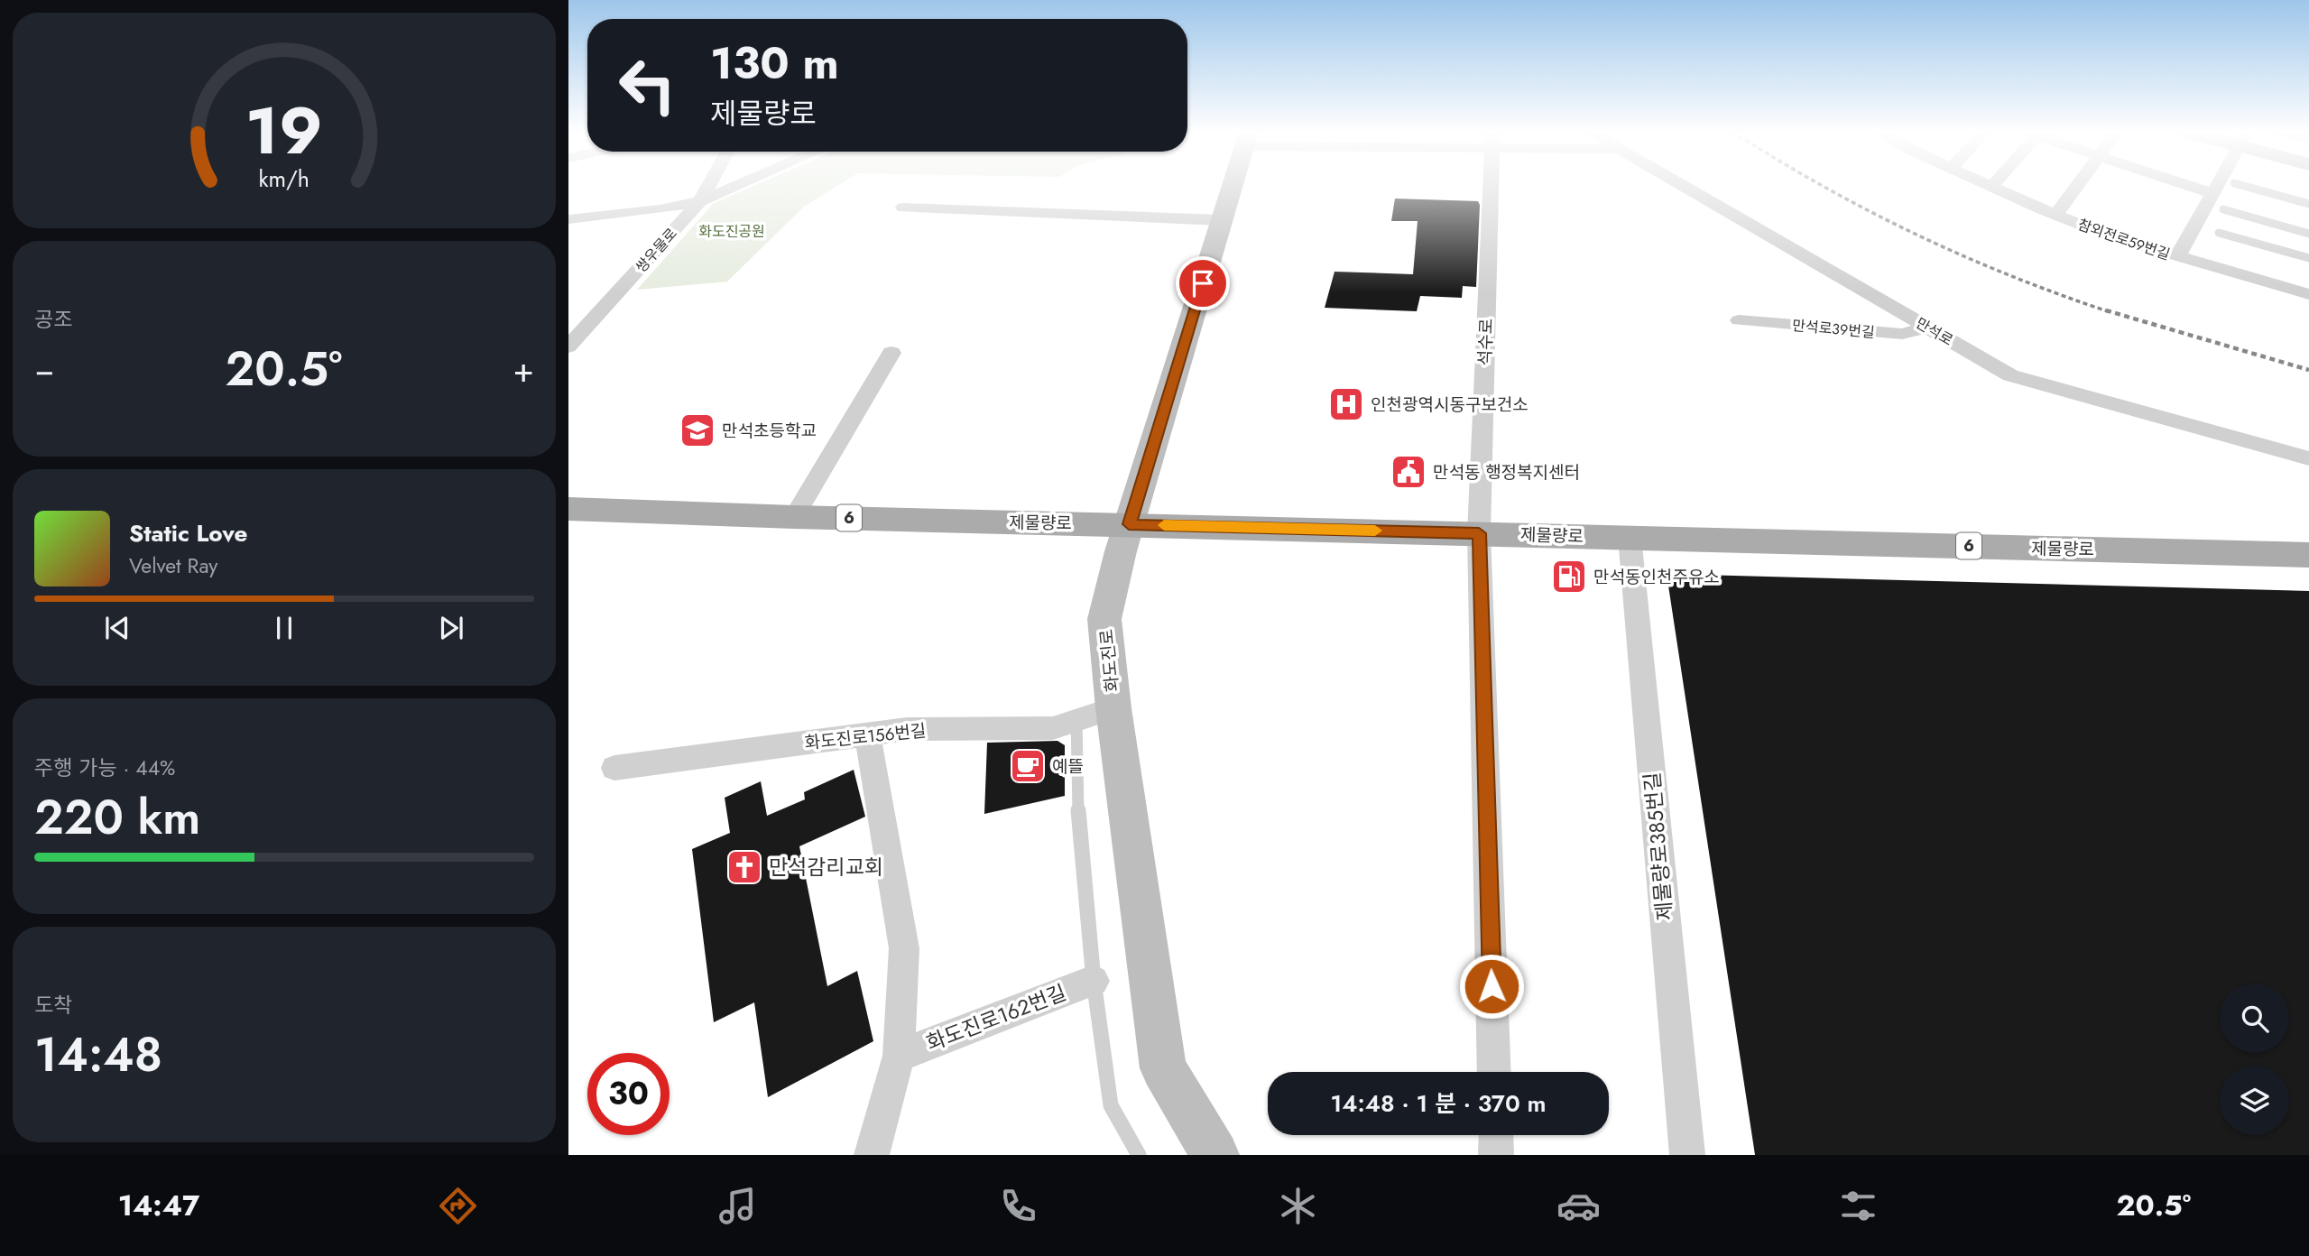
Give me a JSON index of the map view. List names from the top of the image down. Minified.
{"streets":{"main road":["6","제물량로"],"street":["참외전로59번길","쌍우물로","만석로39번길","만석로","석수로","화도진로","화도진로156번길","제물량로385번길","화도진로162번길"]},"crossings":[["만석로39번길","만석로"],["석수로","제물량로"],["제물량로","화도진로"],["제물량로","제물량로385번길"],["화도진로","화도진로156번길"]],"parks":["화도진공원"],"places":{"hospital":["인천광역시동구보건소"],"school or university":["만석초등학교"],"public building":["만석동 행정복지센터"],"fuel station":["만석동인천주유소"],"cafe":["예뜰"],"church":["만석감리교회"]},"page":{"turn":["130 m","제물량로"],"tile":["공조",["주행 가능 · 44%","220 km"],["도착","14:48"]],"heat":["−","20.5°","+"],"song":["Static Love","Velvet Ray"],"limit":"30","trip":"14:48 · 1 분 · 370 m","tabs":["14:47","20.5°"],"gauge":["19","km/h"]}}
